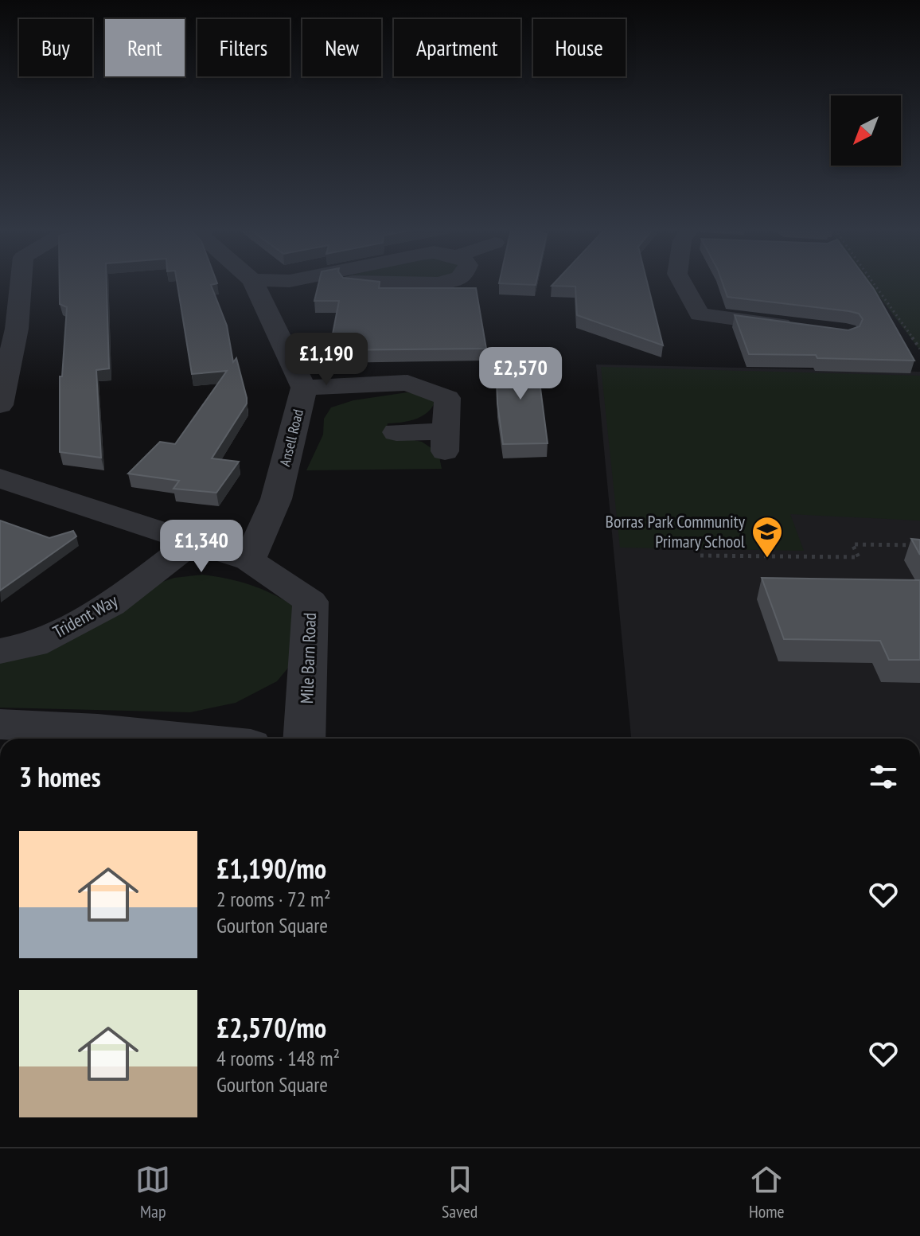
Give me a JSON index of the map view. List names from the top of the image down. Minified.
{"streets":{"street":["Ansell Road","Trident Way","Mile Barn Road"]},"crossings":[["Ansell Road","Mile Barn Road"],["Trident Way","Mile Barn Road"]],"places":{"school or university":["Borras Park Community Primary School"]},"north":"bottom left","page":{"chip":["Buy","Rent","Filters","New","Apartment","House"],"price":["£1,190","£2,570","£1,340"],"heading":"3 homes","list":[{"name":"£1,190/mo","note":"2 rooms · 72 m² · Gourton Square"},{"name":"£2,570/mo","note":"4 rooms · 148 m² · Gourton Square"}],"tabs":["Map","Saved","Home"]}}
